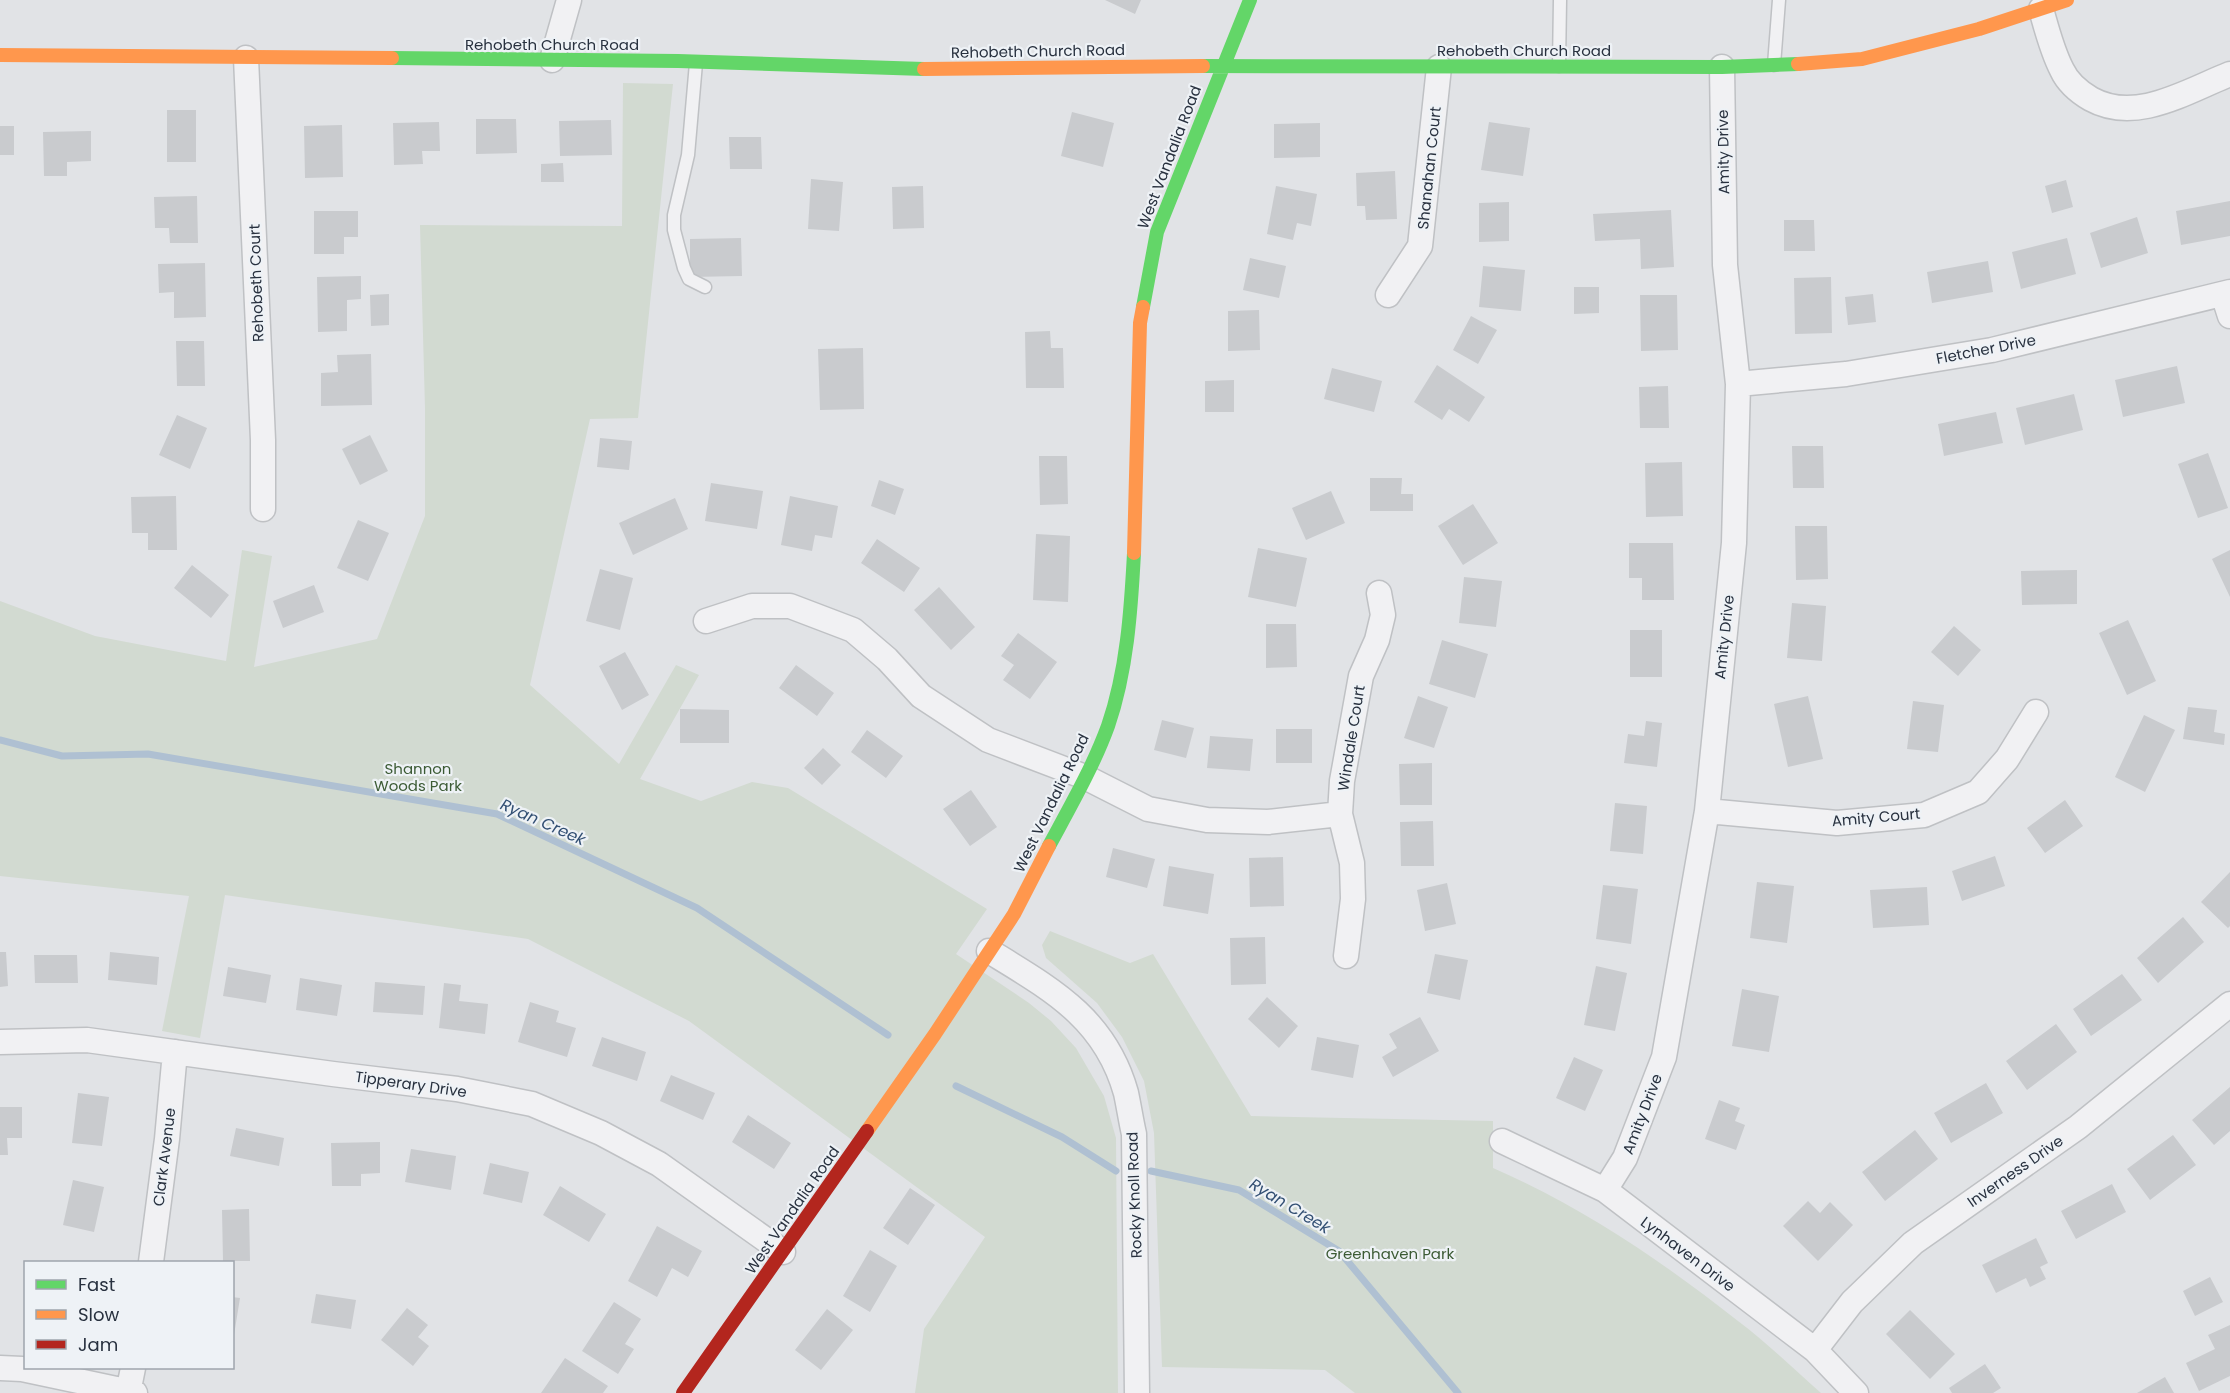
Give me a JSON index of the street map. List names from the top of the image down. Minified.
{"streets":{"street":["Rehobeth Church Road","Amity Drive","West Vandalia Road","Shanahan Court","Rehobeth Court","Fletcher Drive","Windale Court","Amity Court","Tipperary Drive","Clark Avenue","Inverness Drive","Rocky Knoll Road","Lynhaven Drive"]},"crossings":[["Rehobeth Church Road","Amity Drive"],["Rehobeth Church Road","West Vandalia Road"],["Rehobeth Church Road","Shanahan Court"],["Rehobeth Church Road","Rehobeth Court"],["Amity Drive","Fletcher Drive"],["Amity Drive","Amity Court"],["Amity Drive","Lynhaven Drive"],["West Vandalia Road","Tipperary Drive"],["West Vandalia Road","Rocky Knoll Road"],["Tipperary Drive","Clark Avenue"],["Inverness Drive","Lynhaven Drive"]],"water":["Ryan Creek"],"parks":["Shannon Woods Park","Greenhaven Park"],"legend":["Fast","Slow","Jam"]}
